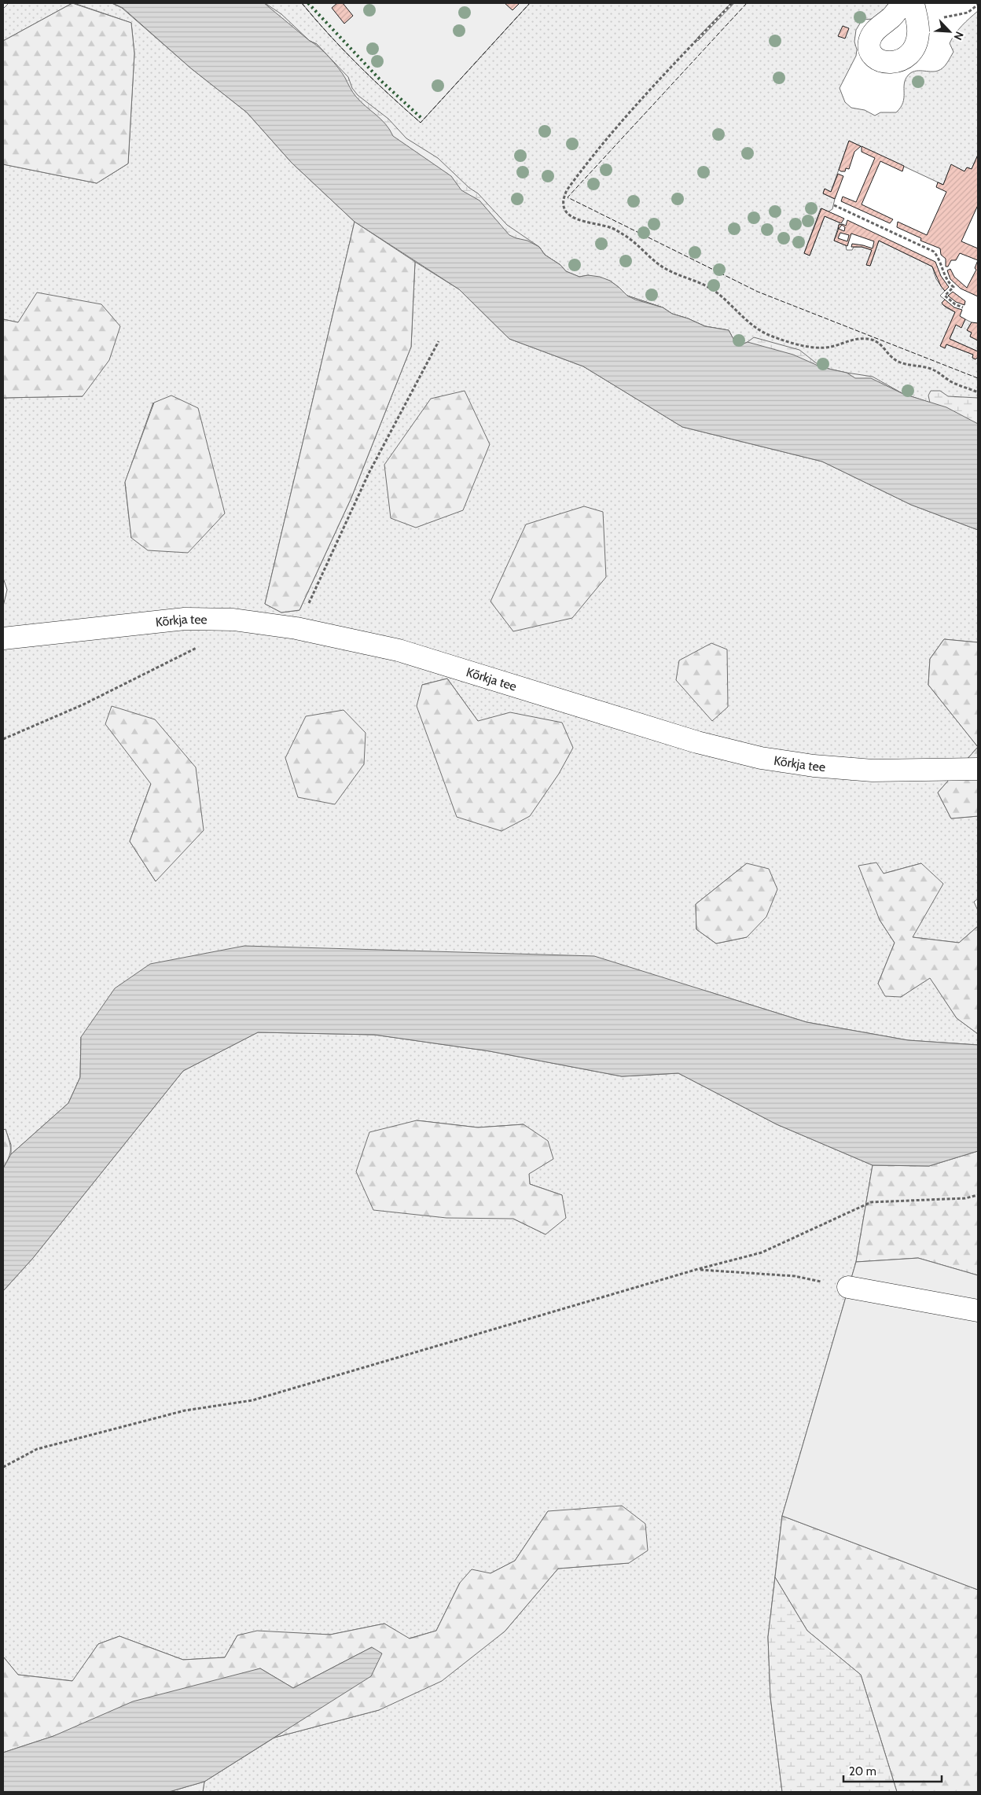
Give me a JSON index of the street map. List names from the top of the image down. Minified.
{"streets":{"street":["Kõrkja tee"]},"scale_bar":"20 m","north":"bottom right"}
